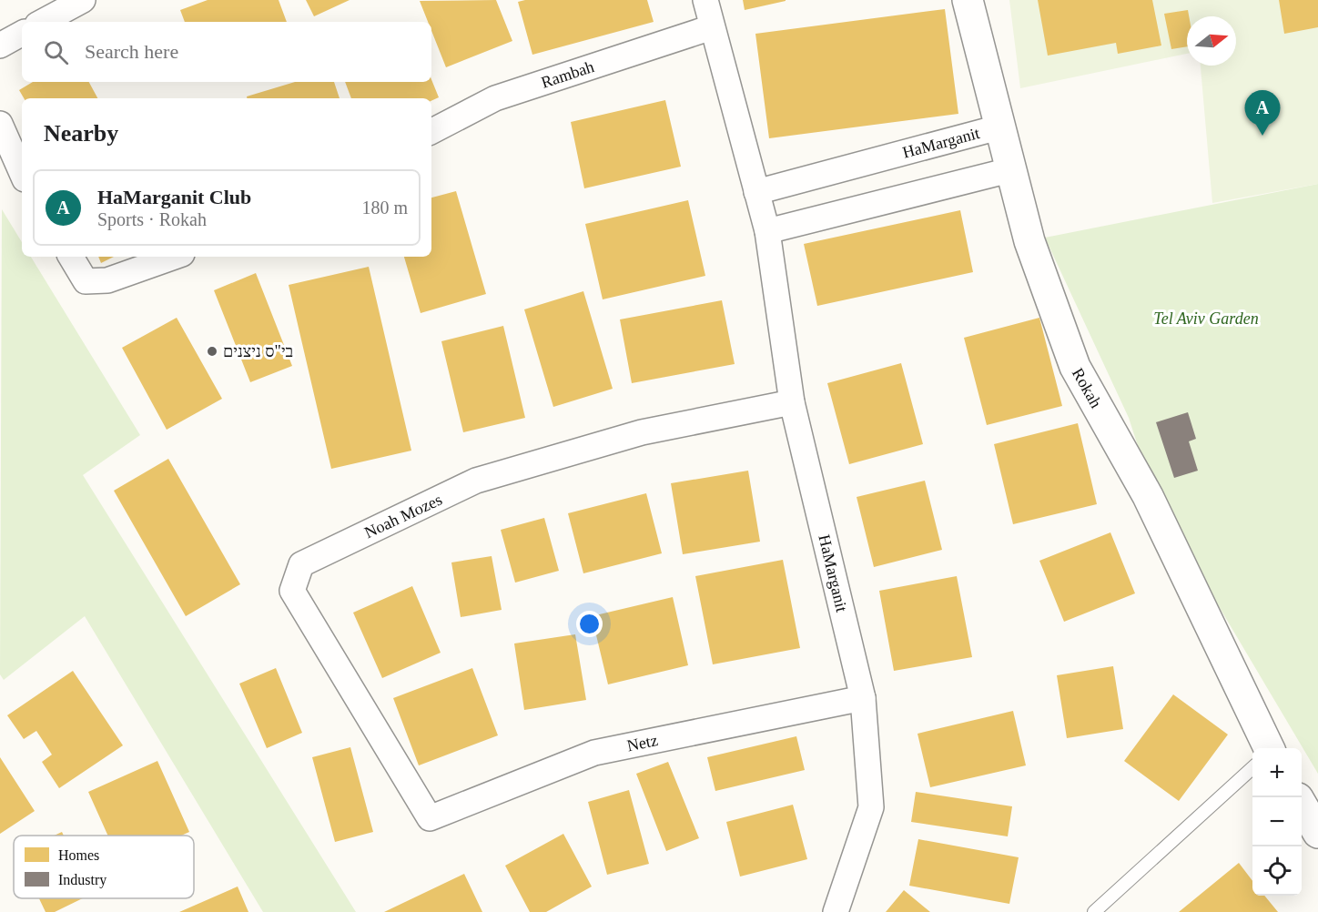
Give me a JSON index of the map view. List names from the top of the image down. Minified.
{"streets":{"street":["Rambah","HaMarganit","Rokah","Noah Mozes","Netz"]},"crossings":[["Rambah","HaMarganit"],["HaMarganit","Rokah"],["HaMarganit","Noah Mozes"],["HaMarganit","Netz"],["Noah Mozes","Netz"]],"parks":["Tel Aviv Garden"],"places":["בי\"ס ניצנים"],"legend":["Homes","Industry"],"north":"right","page":{"search":"Search here","pins":"A","heading":"Nearby","list":[{"mark":"A","name":"HaMarganit Club","note":"Sports · Rokah","value":"180 m"}],"map_buttons":["+","−"]}}
